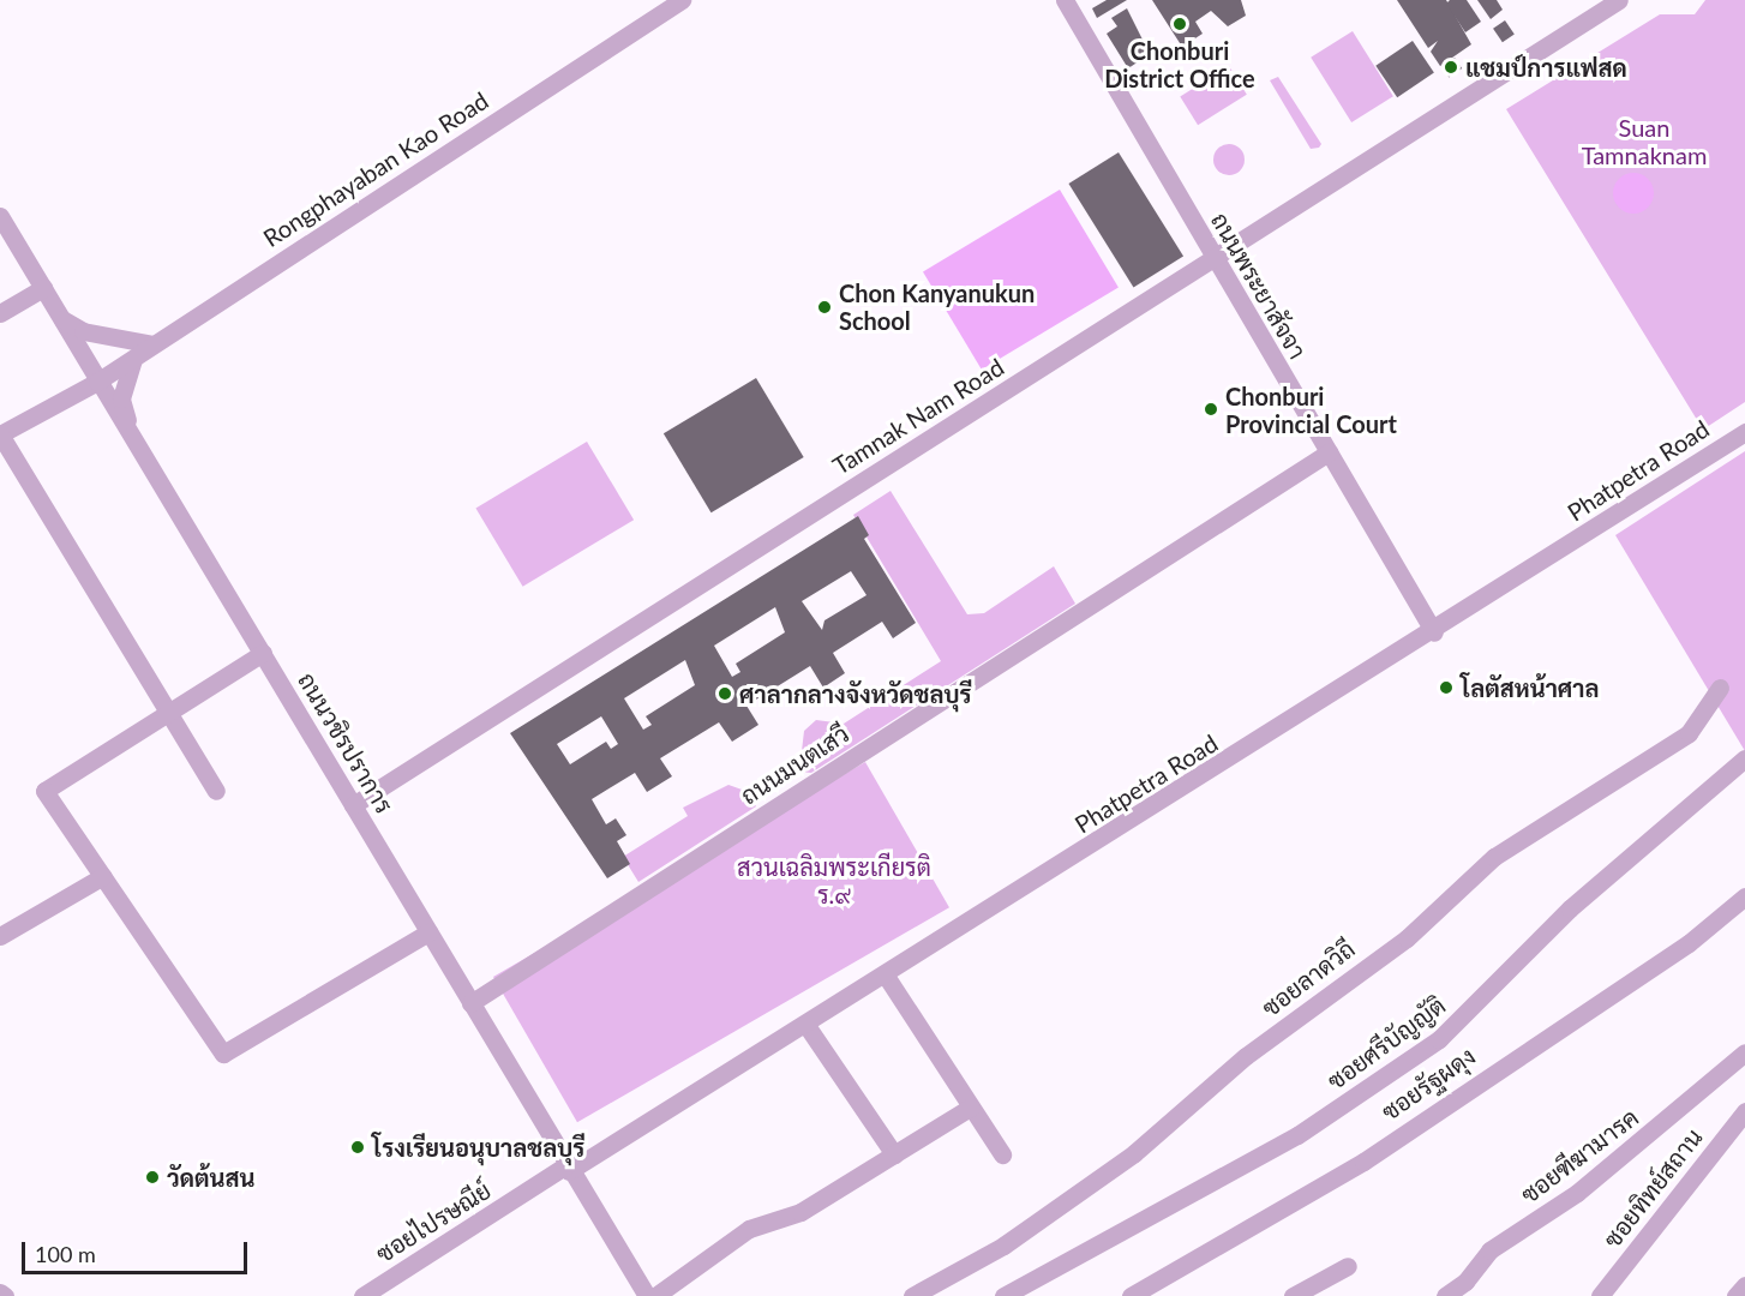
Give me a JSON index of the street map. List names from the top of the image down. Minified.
{"streets":{"street":["Rongphayaban Kao Road","ถนนพระยาสัจจา","Tamnak Nam Road","Phatpetra Road","ถนนวชิรปราการ","ถนนมนตเสวี","ซอยลาดวิถี","ซอยศรีบัญญัติ","ซอยรัฐผดุง","ซอยฑีฆามารค","ซอยทิทย์สถาน","ซอยไปรษณีย์"]},"crossings":[["Rongphayaban Kao Road","ถนนวชิรปราการ"],["ถนนพระยาสัจจา","Tamnak Nam Road"],["ถนนพระยาสัจจา","Phatpetra Road"],["ถนนพระยาสัจจา","ถนนมนตเสวี"],["Tamnak Nam Road","ถนนวชิรปราการ"],["Phatpetra Road","ถนนวชิรปราการ"],["Phatpetra Road","ซอยไปรษณีย์"],["ถนนวชิรปราการ","ถนนมนตเสวี"],["ถนนวชิรปราการ","ซอยไปรษณีย์"]],"parks":["Suan Tamnaknam","สวนเฉลิมพระเกียรติ ร.๙"],"places":["Chonburi District Office","แชมป์การแฟสด","Chon Kanyanukun School","Chonburi Provincial Court","โลตัสหน้าศาล","ศาลากลางจังหวัดชลบุรี","โรงเรียนอนุบาลชลบุรี","วัดต้นสน"],"scale_bar":"100 m"}
